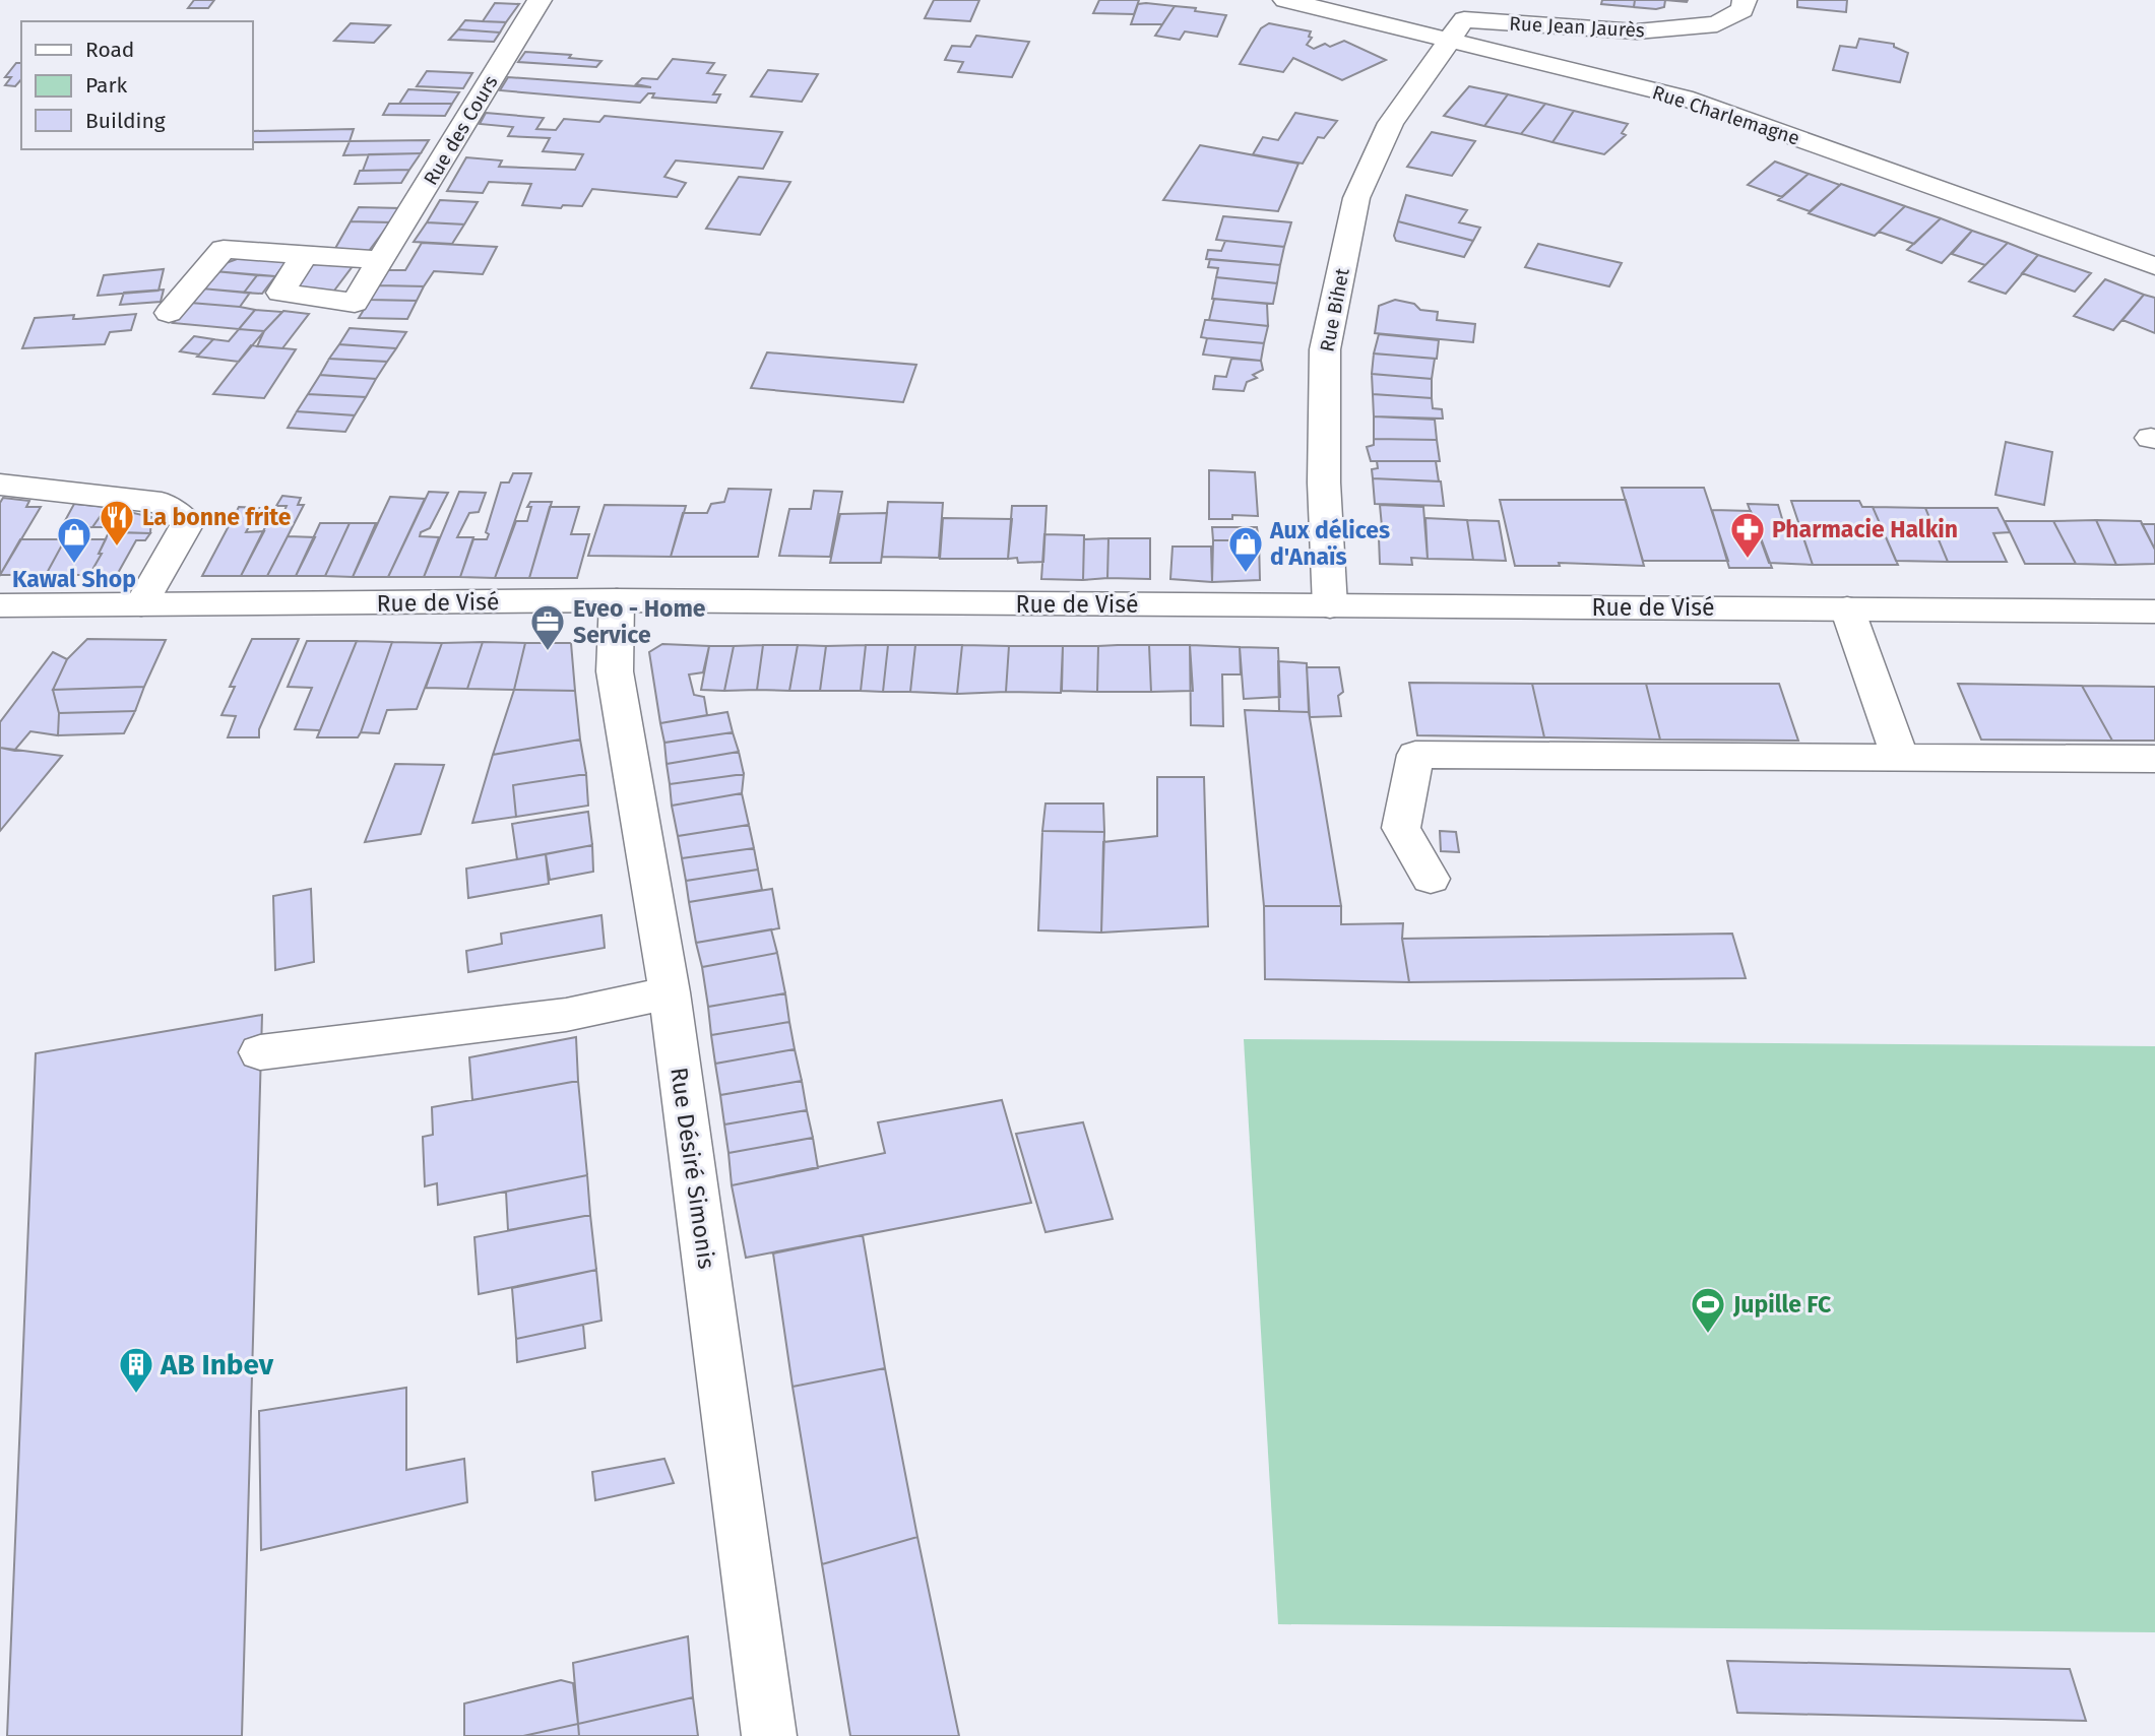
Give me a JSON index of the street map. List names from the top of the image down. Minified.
{"streets":{"street":["Rue Jean Jaurès","Rue Charlemagne","Rue des Cours","Rue Bihet","Rue de Visé","Rue Désiré Simonis"]},"crossings":[["Rue Jean Jaurès","Rue Charlemagne"],["Rue Jean Jaurès","Rue Bihet"],["Rue Charlemagne","Rue Bihet"],["Rue Bihet","Rue de Visé"],["Rue de Visé","Rue Désiré Simonis"]],"places":{"restaurant":["La bonne frite"],"pharmacy":["Pharmacie Halkin"],"shop":["Kawal Shop","Aux délices d'Anaïs"],"office":["Eveo - Home Service"],"sports":["Jupille FC"],"building":["AB Inbev"]},"legend":["Road","Park","Building"]}
